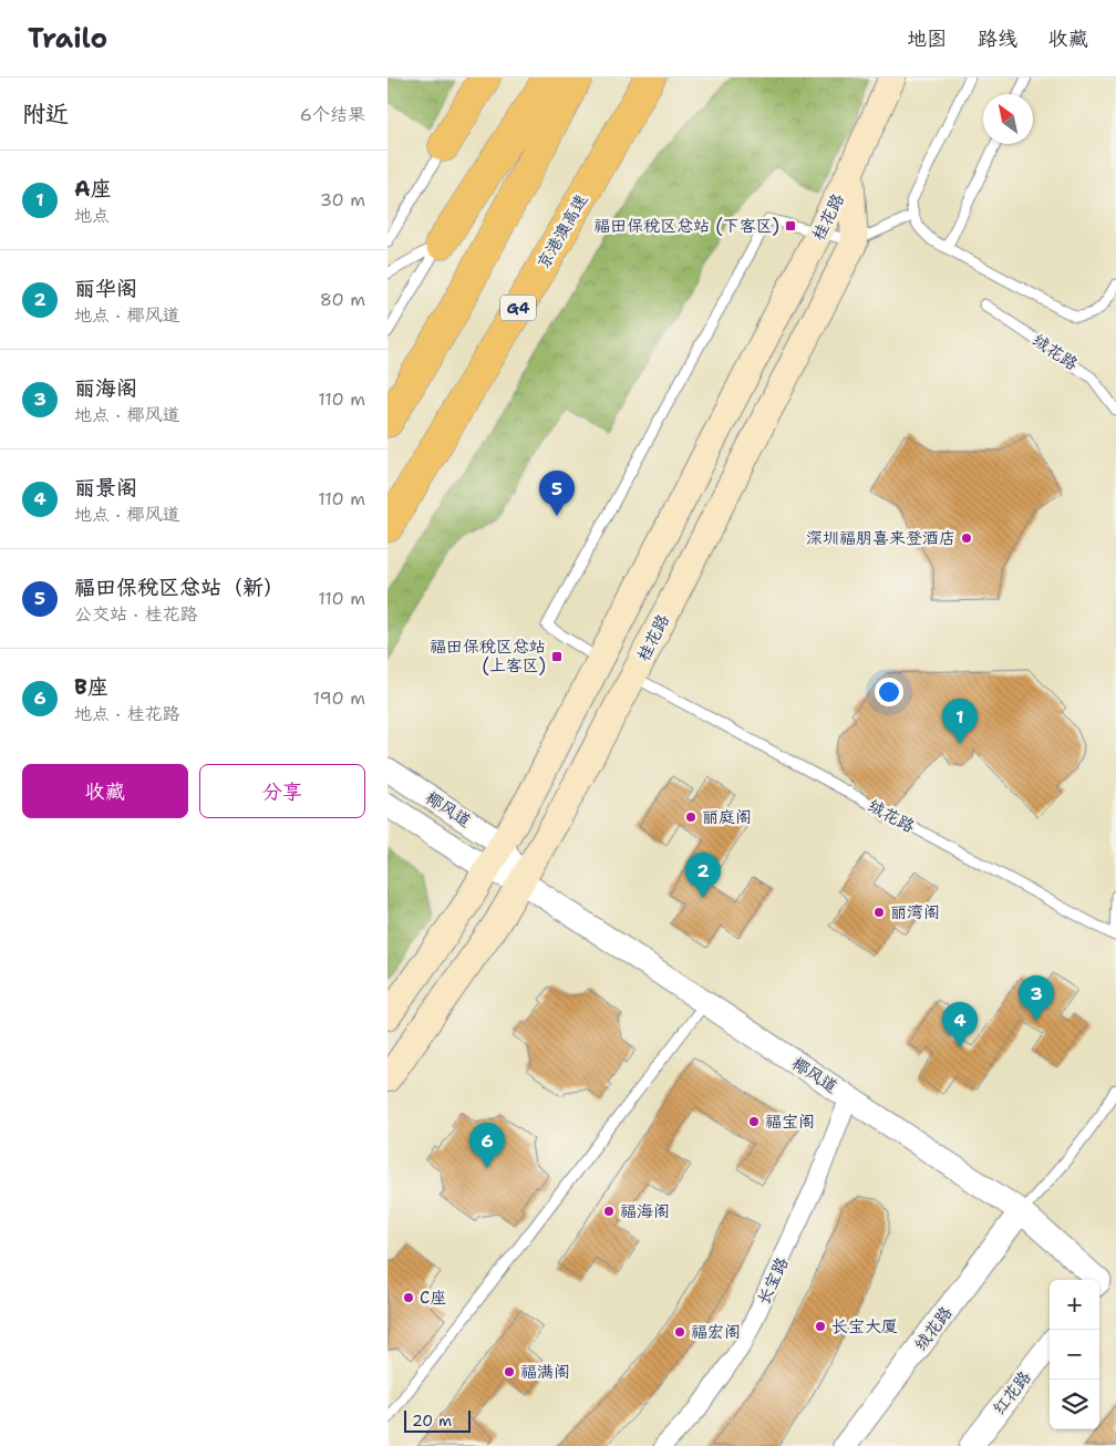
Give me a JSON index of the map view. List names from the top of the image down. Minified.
{"streets":{"highway":["京港澳高速","G4"],"main road":["桂花路"],"street":["绒花路","椰风道","长宝路","红花路"]},"crossings":[["桂花路","绒花路"],["桂花路","椰风道"],["绒花路","椰风道"],["椰风道","长宝路"]],"places":{"transit":["福田保税区总站 (下客区)","福田保税区总站 (上客区)"],"other":["深圳福朋喜来登酒店","丽庭阁","丽湾阁","福宝阁","福海阁","C座","长宝大厦","福宏阁","福满阁"]},"scale_bar":"20 m","north":"top left","page":{"header":"Trailo","nav":["地图","路线","收藏"],"heading":["附近","6个结果"],"list":[{"mark":"1","name":"A座","note":"地点","value":"30 m"},{"mark":"2","name":"丽华阁","note":"地点 · 椰风道","value":"80 m"},{"mark":"3","name":"丽海阁","note":"地点 · 椰风道","value":"110 m"},{"mark":"4","name":"丽景阁","note":"地点 · 椰风道","value":"110 m"},{"mark":"5","name":"福田保税区总站（新）","note":"公交站 · 桂花路","value":"110 m"},{"mark":"6","name":"B座","note":"地点 · 桂花路","value":"190 m"}],"pins":["5","1","2","3","4","6"],"buttons":["收藏","分享"],"map_buttons":["+","−"],"scale":"20 m"}}
